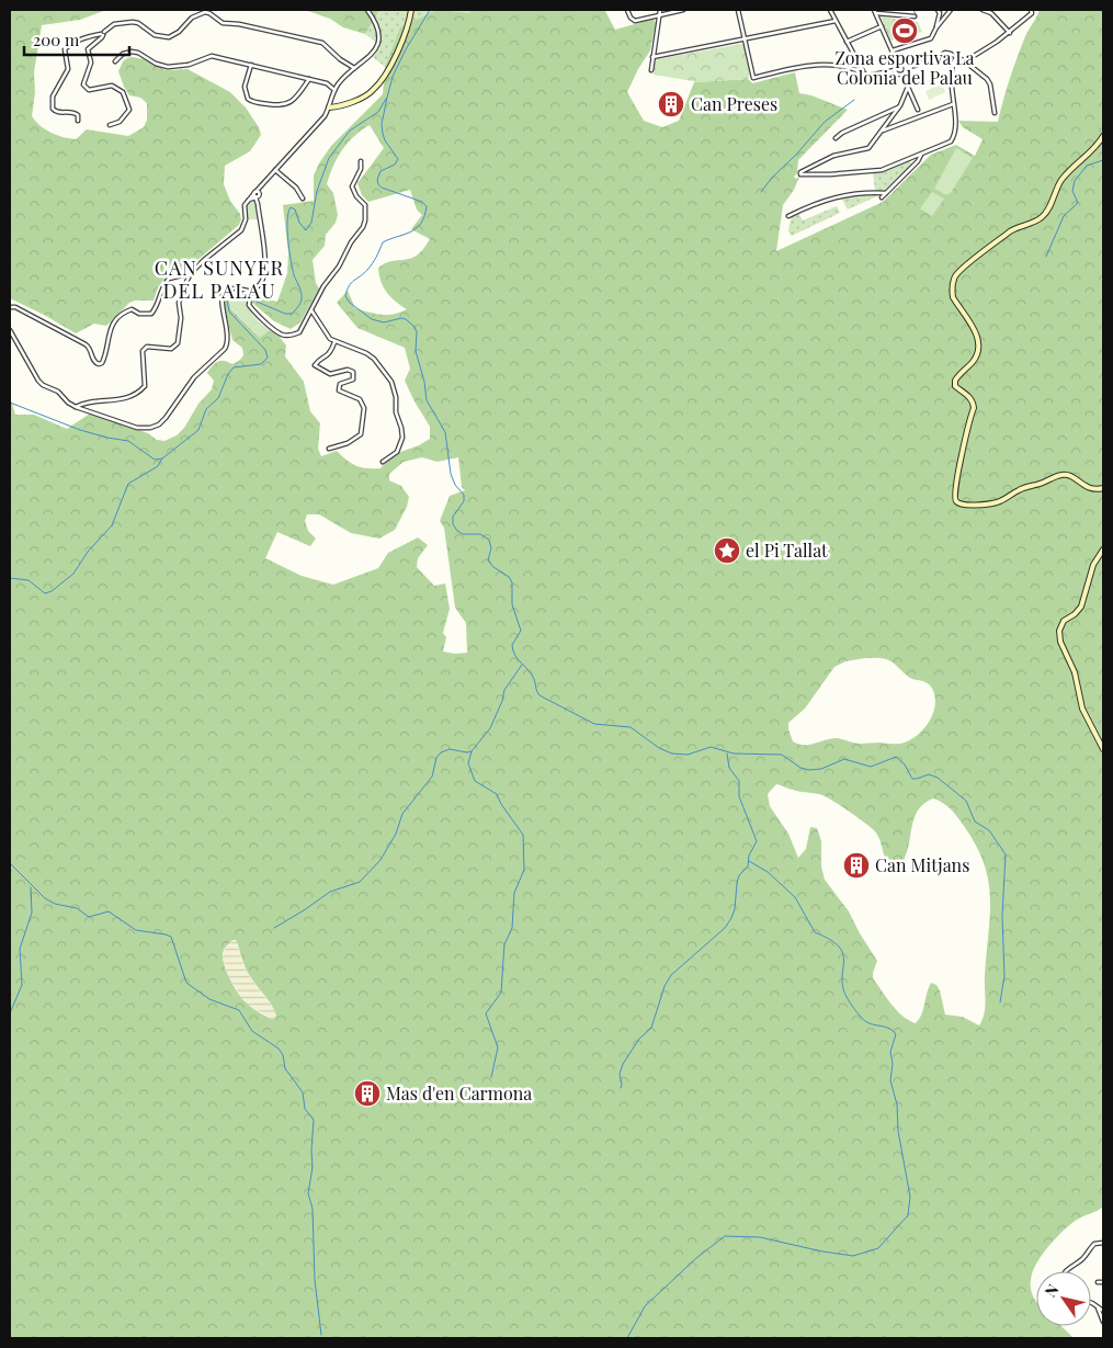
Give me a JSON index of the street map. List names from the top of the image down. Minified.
{"districts":["CAN SUNYER DEL PALAU"],"places":{"sports":["Zona esportiva La Colonia del Palau"],"building":["Can Preses","Can Mitjans","Mas d'en Carmona"],"place":["el Pi Tallat"]},"scale_bar":"200 m","north":"top left"}
